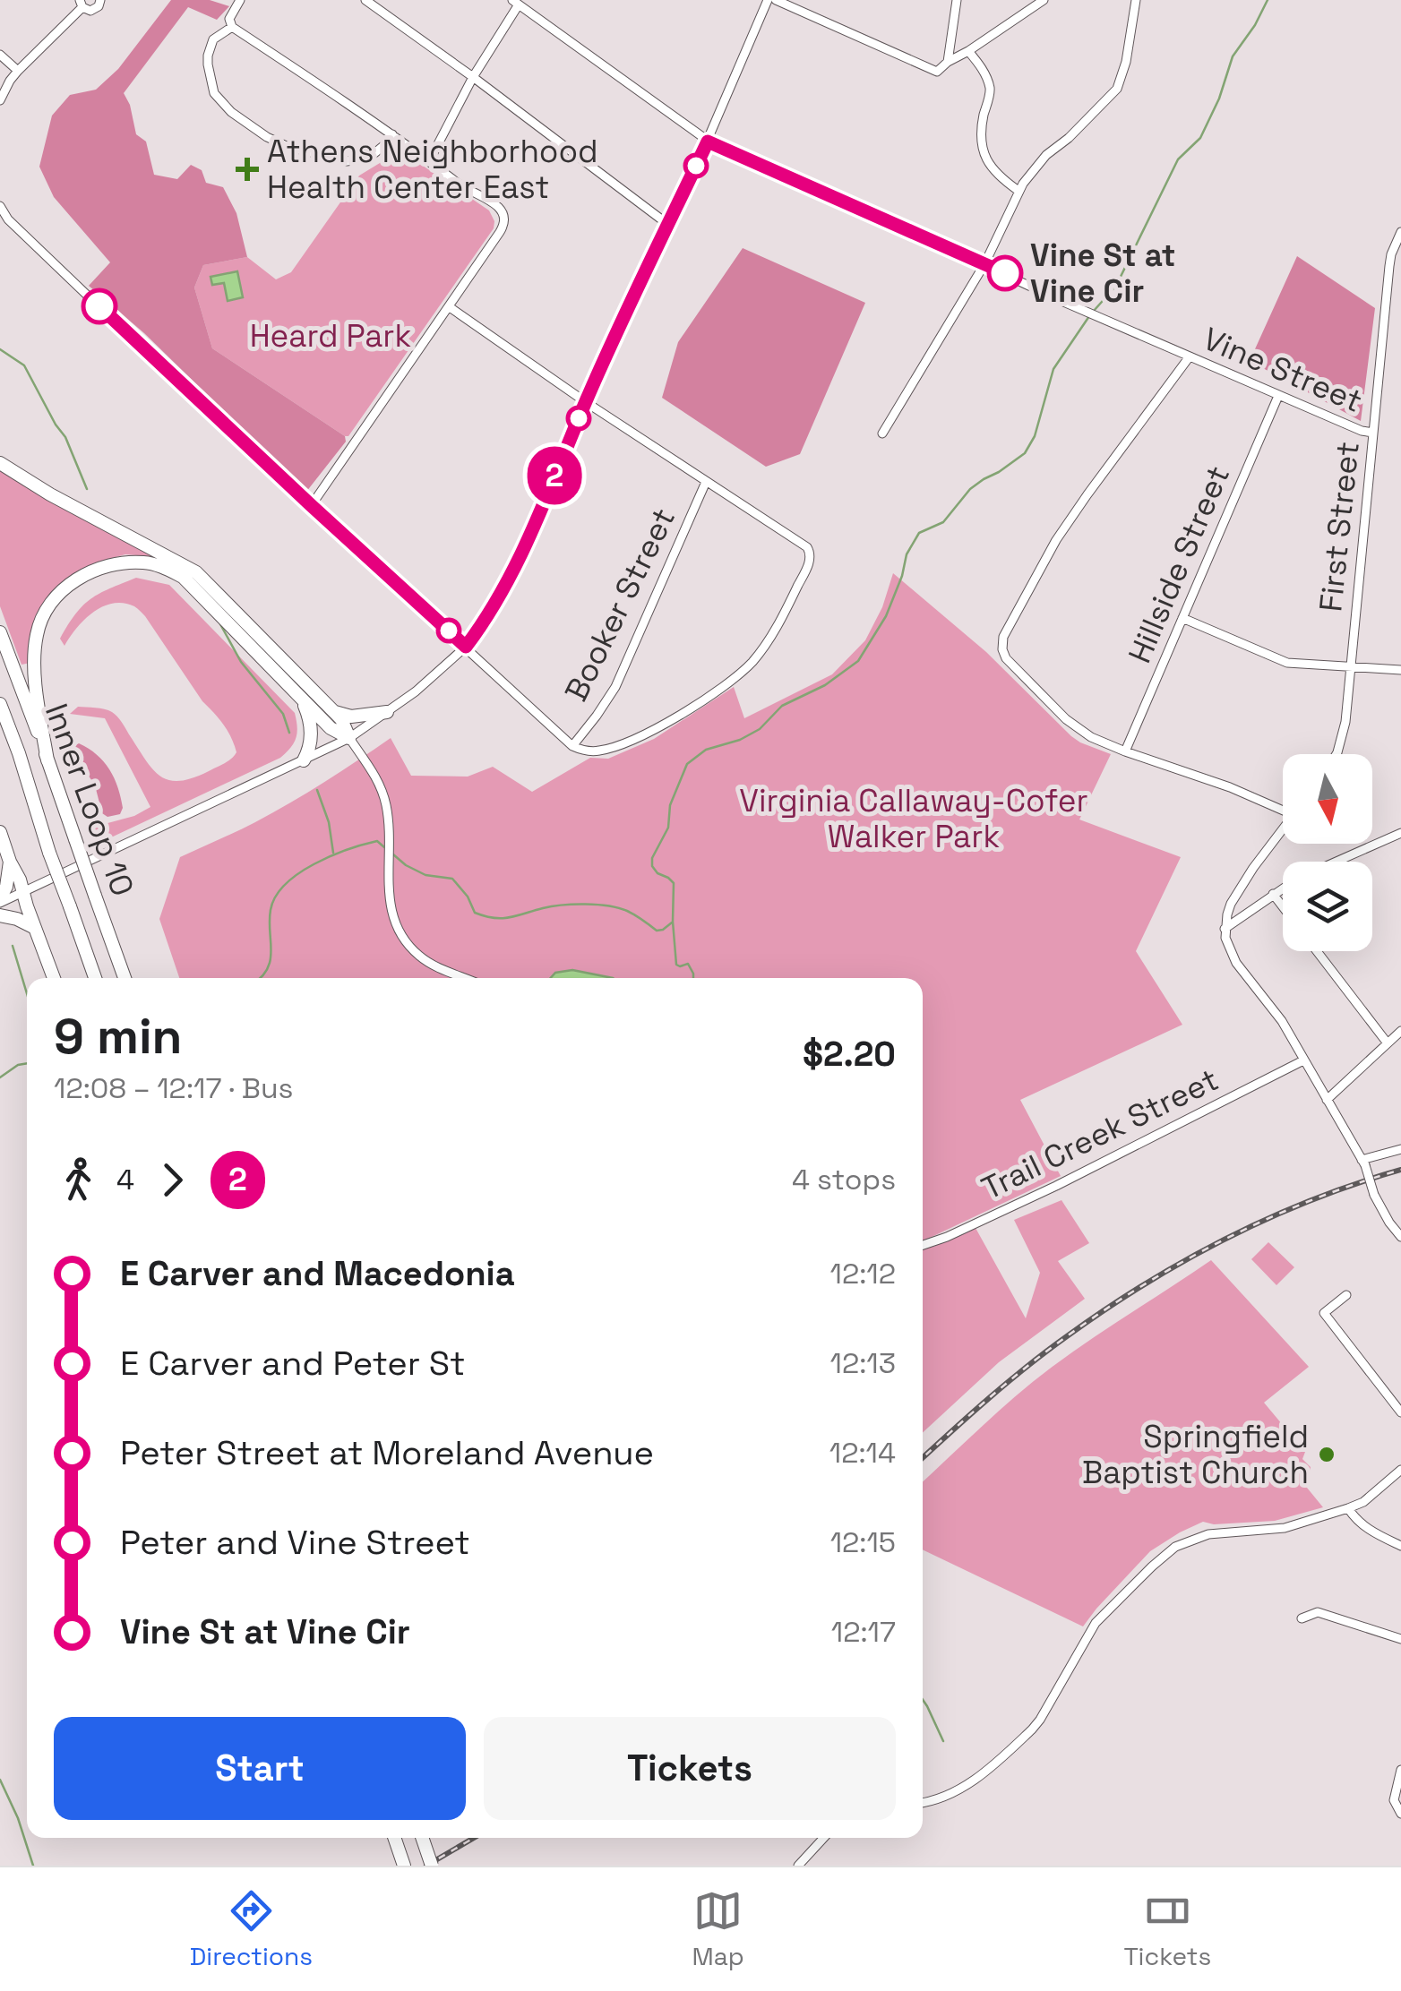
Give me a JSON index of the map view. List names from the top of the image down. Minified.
{"streets":{"highway":["Inner Loop 10"],"street":["Vine Street","First Street","Hillside Street","Booker Street","Trail Creek Street"]},"crossings":[["Vine Street","First Street"],["Vine Street","Hillside Street"]],"parks":["Heard Park","Virginia Callaway-Cofer Walker Park"],"places":{"health":["Athens Neighborhood Health Center East"],"other":["Vine St at Vine Cir","Springfield Baptist Church"]},"lines":["bus line 2"],"north":"bottom","page":{"on_map":"2","heading":["9 min","12:08 – 12:17 · Bus","$2.20"],"legs":["4","2","4 stops"],"list":[{"name":"E Carver and Macedonia","value":"12:12"},{"name":"E Carver and Peter St","value":"12:13"},{"name":"Peter Street at Moreland Avenue","value":"12:14"},{"name":"Peter and Vine Street","value":"12:15"},{"name":"Vine St at Vine Cir","value":"12:17"}],"buttons":["Start","Tickets"],"tabs":["Directions","Map","Tickets"]}}
